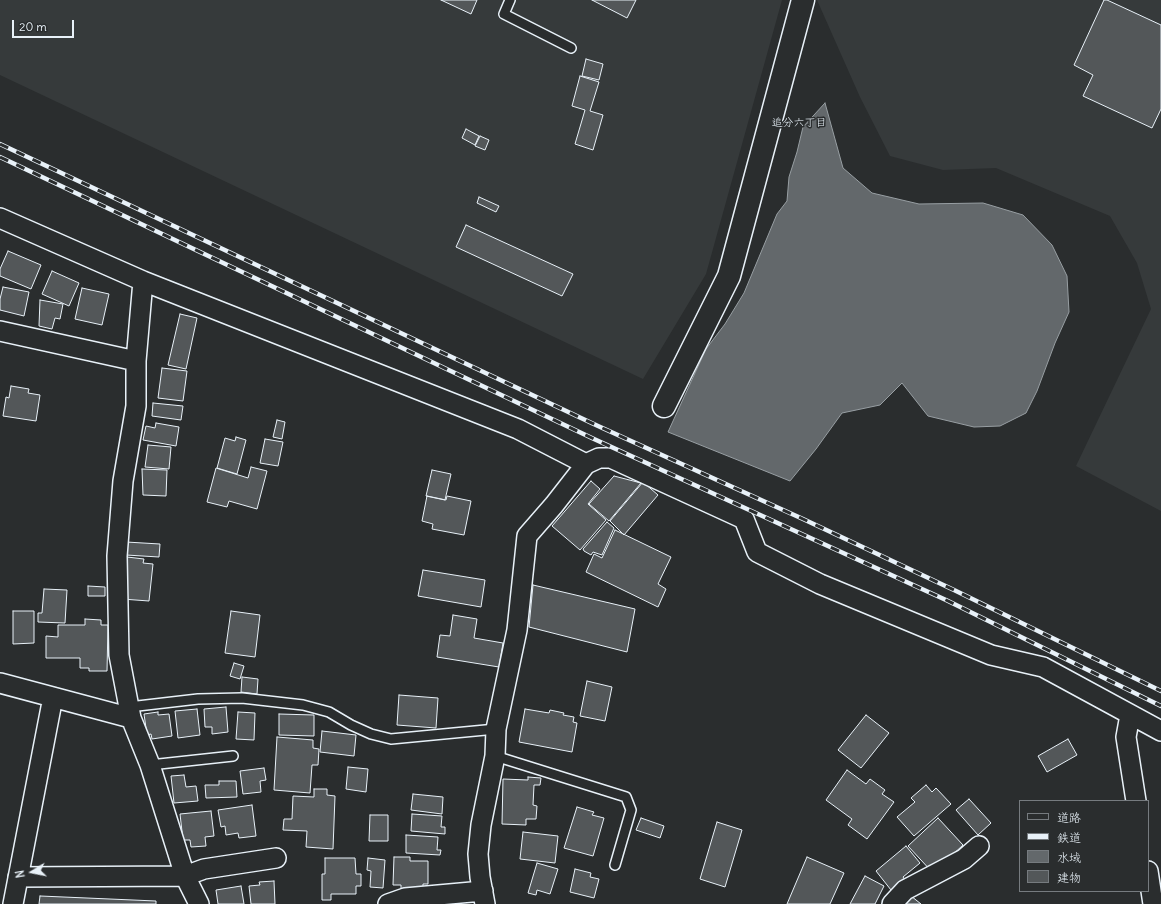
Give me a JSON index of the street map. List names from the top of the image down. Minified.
{"districts":["追分六丁目"],"legend":["道路","鉄道","水域","建物"],"scale_bar":"20 m","north":"left"}
